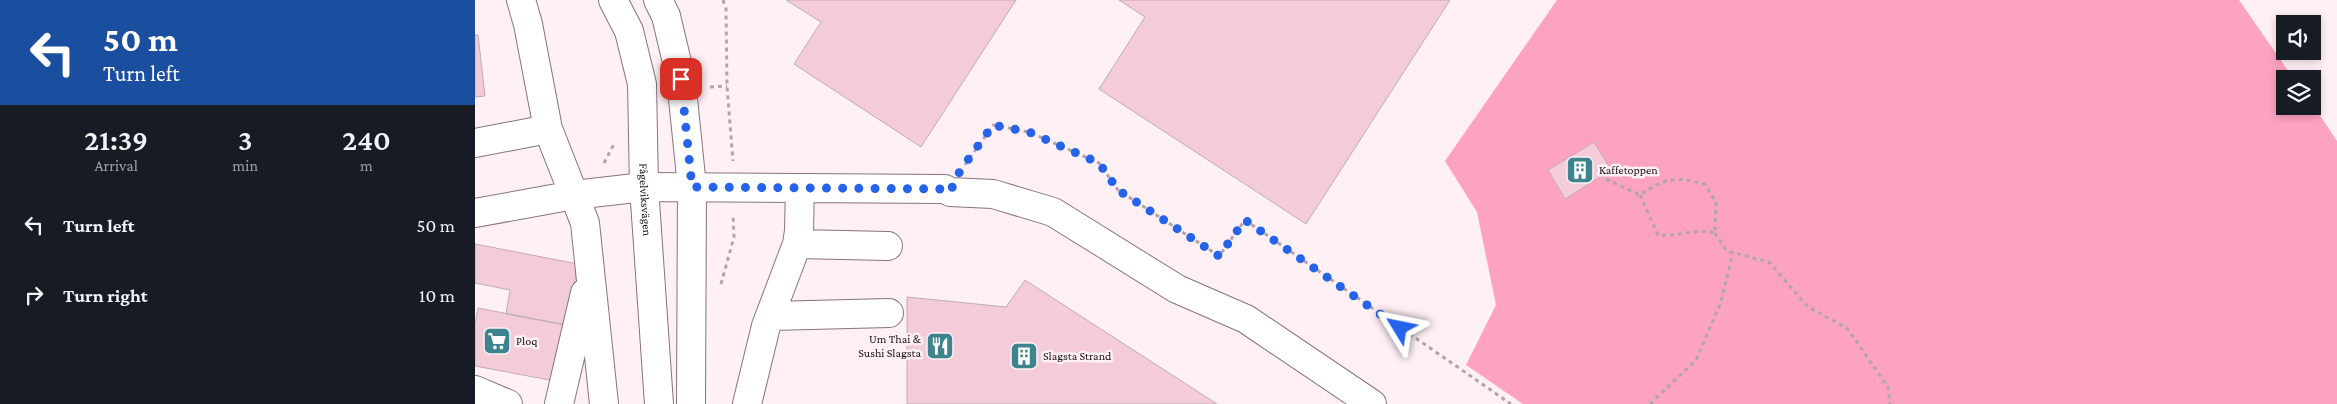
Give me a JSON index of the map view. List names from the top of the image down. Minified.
{"streets":{"main road":["Fågelviksvägen"]},"places":{"building":["Kaffetoppen","Slagsta Strand"],"supermarket":["Ploq"],"restaurant":["Um Thai & Sushi Slagsta"]},"page":{"turn":["50 m","Turn left"],"eta":["21:39","Arrival","3","min","240","m"],"list":[{"name":"Turn left","value":"50 m"},{"name":"Turn right","value":"10 m"}]}}
